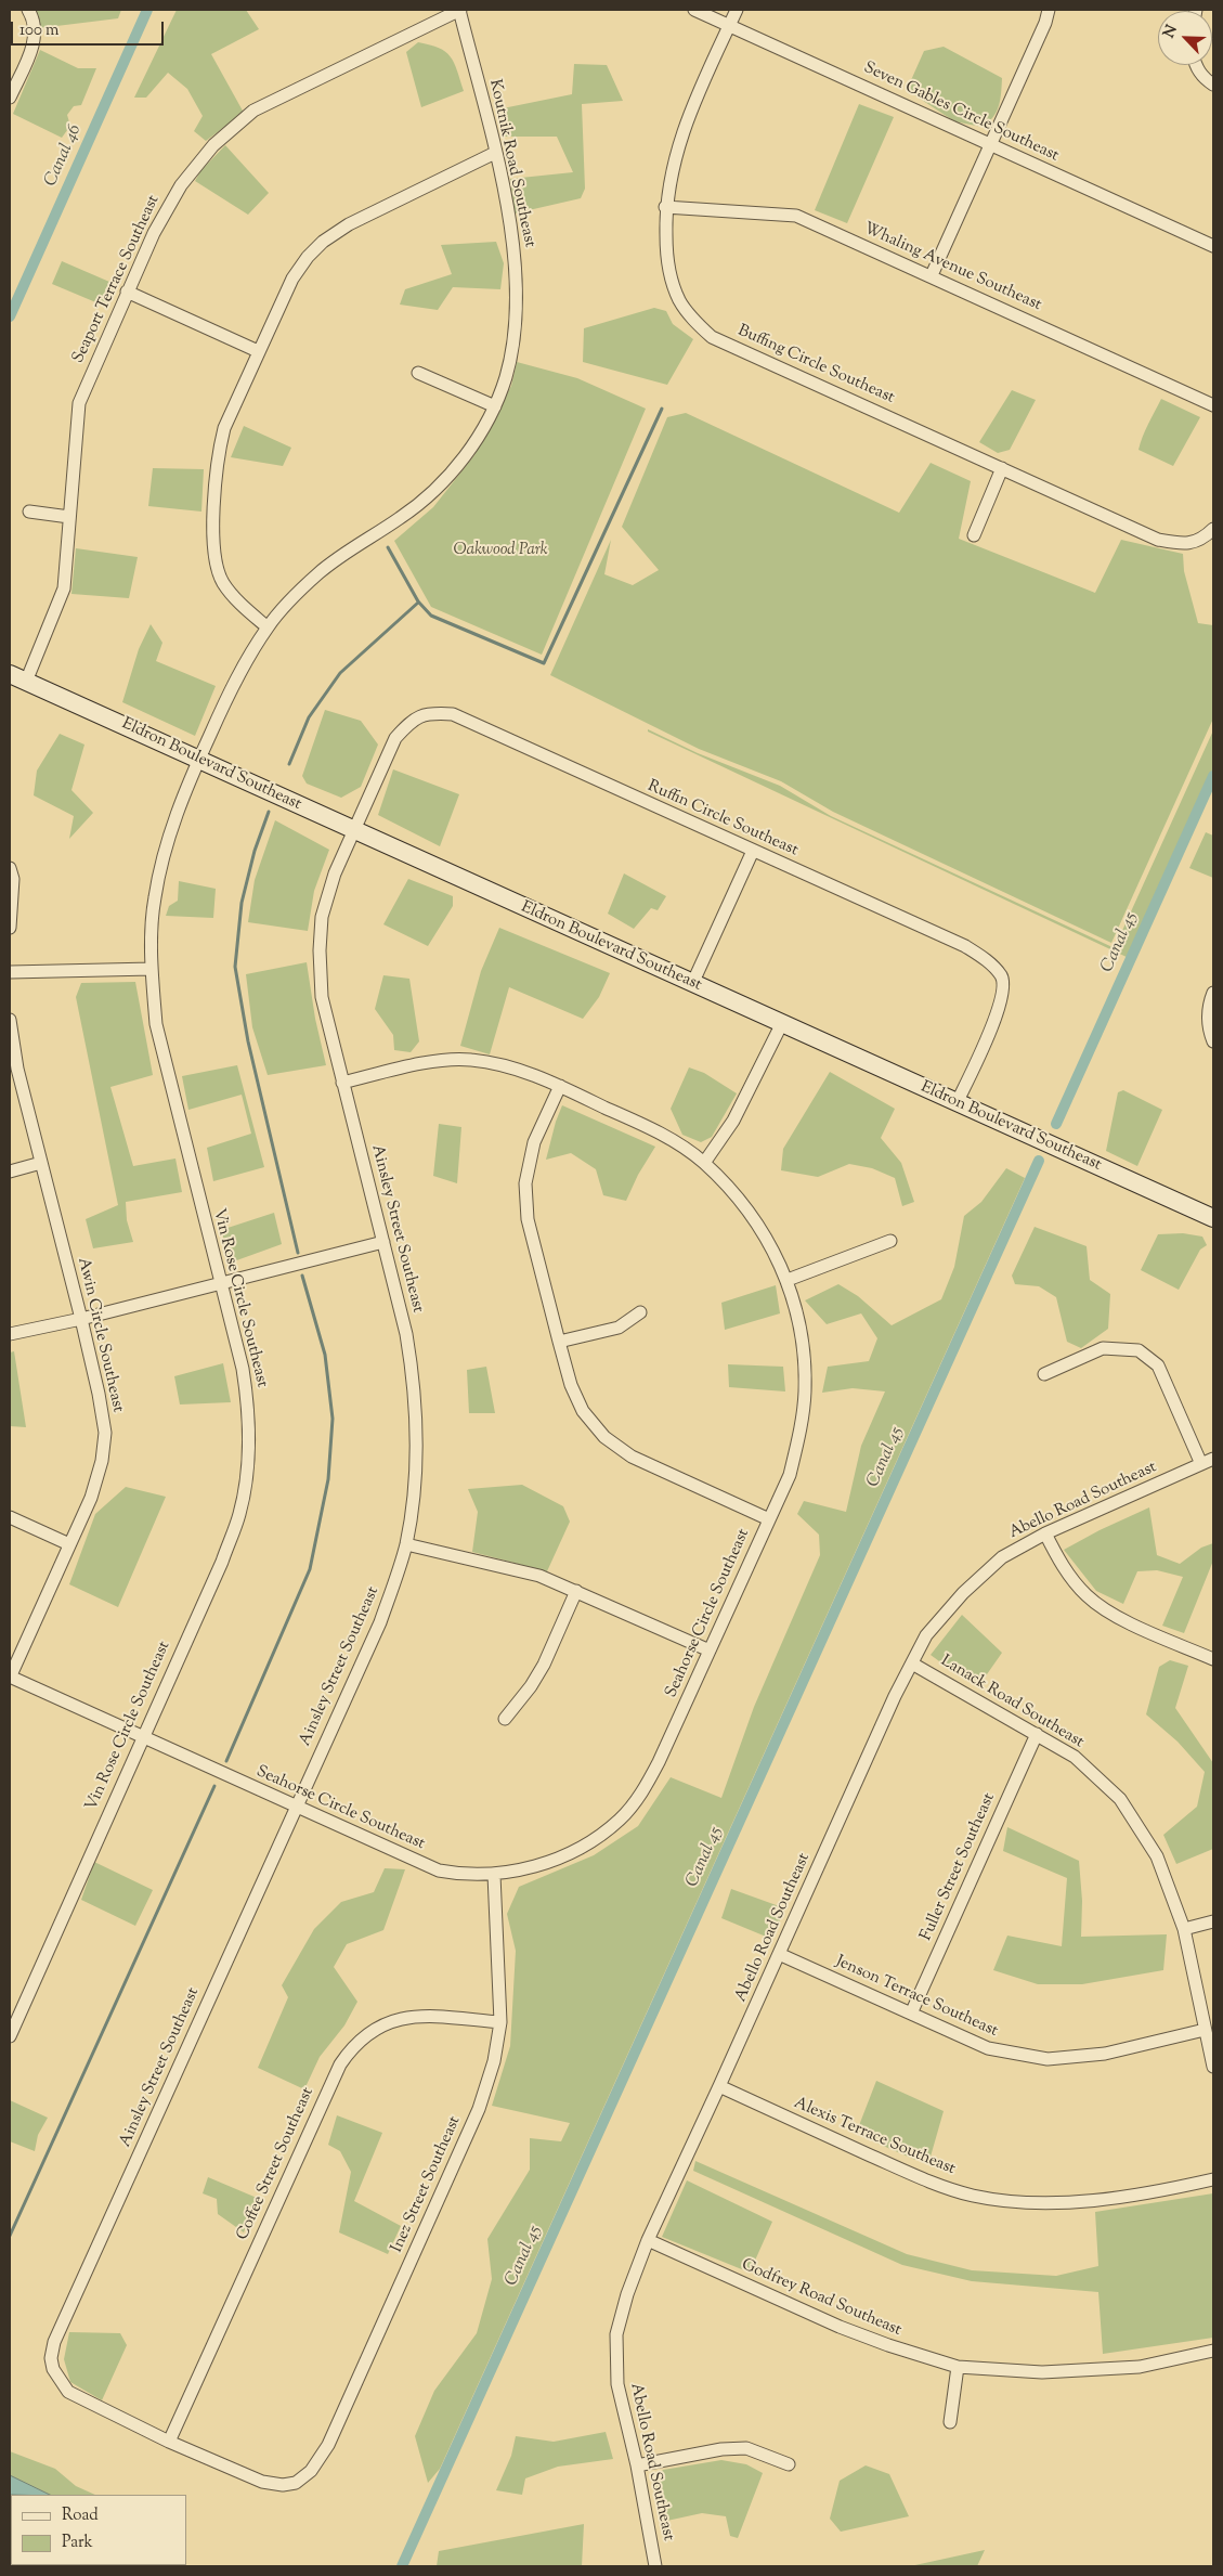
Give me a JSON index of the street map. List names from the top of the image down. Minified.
{"streets":{"street":["Seven Gables Circle Southeast","Koutnik Road Southeast","Whaling Avenue Southeast","Seaport Terrace Southeast","Buffing Circle Southeast","Eldron Boulevard Southeast","Ruffin Circle Southeast","Ainsley Street Southeast","Vin Rose Circle Southeast","Awin Circle Southeast","Abello Road Southeast","Seahorse Circle Southeast","Lanack Road Southeast","Fuller Street Southeast","Jenson Terrace Southeast","Alexis Terrace Southeast","Coffee Street Southeast","Inez Street Southeast","Godfrey Road Southeast"]},"crossings":[["Seven Gables Circle Southeast","Buffing Circle Southeast"],["Koutnik Road Southeast","Seaport Terrace Southeast"],["Koutnik Road Southeast","Eldron Boulevard Southeast"],["Koutnik Road Southeast","Vin Rose Circle Southeast"],["Whaling Avenue Southeast","Buffing Circle Southeast"],["Seaport Terrace Southeast","Eldron Boulevard Southeast"],["Eldron Boulevard Southeast","Ruffin Circle Southeast"],["Eldron Boulevard Southeast","Ainsley Street Southeast"],["Eldron Boulevard Southeast","Vin Rose Circle Southeast"],["Ruffin Circle Southeast","Ainsley Street Southeast"],["Ainsley Street Southeast","Seahorse Circle Southeast"],["Ainsley Street Southeast","Coffee Street Southeast"],["Ainsley Street Southeast","Inez Street Southeast"],["Vin Rose Circle Southeast","Seahorse Circle Southeast"],["Awin Circle Southeast","Seahorse Circle Southeast"],["Abello Road Southeast","Lanack Road Southeast"],["Abello Road Southeast","Jenson Terrace Southeast"],["Abello Road Southeast","Alexis Terrace Southeast"],["Abello Road Southeast","Godfrey Road Southeast"],["Seahorse Circle Southeast","Inez Street Southeast"],["Lanack Road Southeast","Fuller Street Southeast"],["Lanack Road Southeast","Jenson Terrace Southeast"],["Fuller Street Southeast","Jenson Terrace Southeast"],["Coffee Street Southeast","Inez Street Southeast"]],"water":["Canal 46","Canal 45"],"parks":["Oakwood Park"],"legend":["Road","Park"],"scale_bar":"100 m","north":"top left"}
